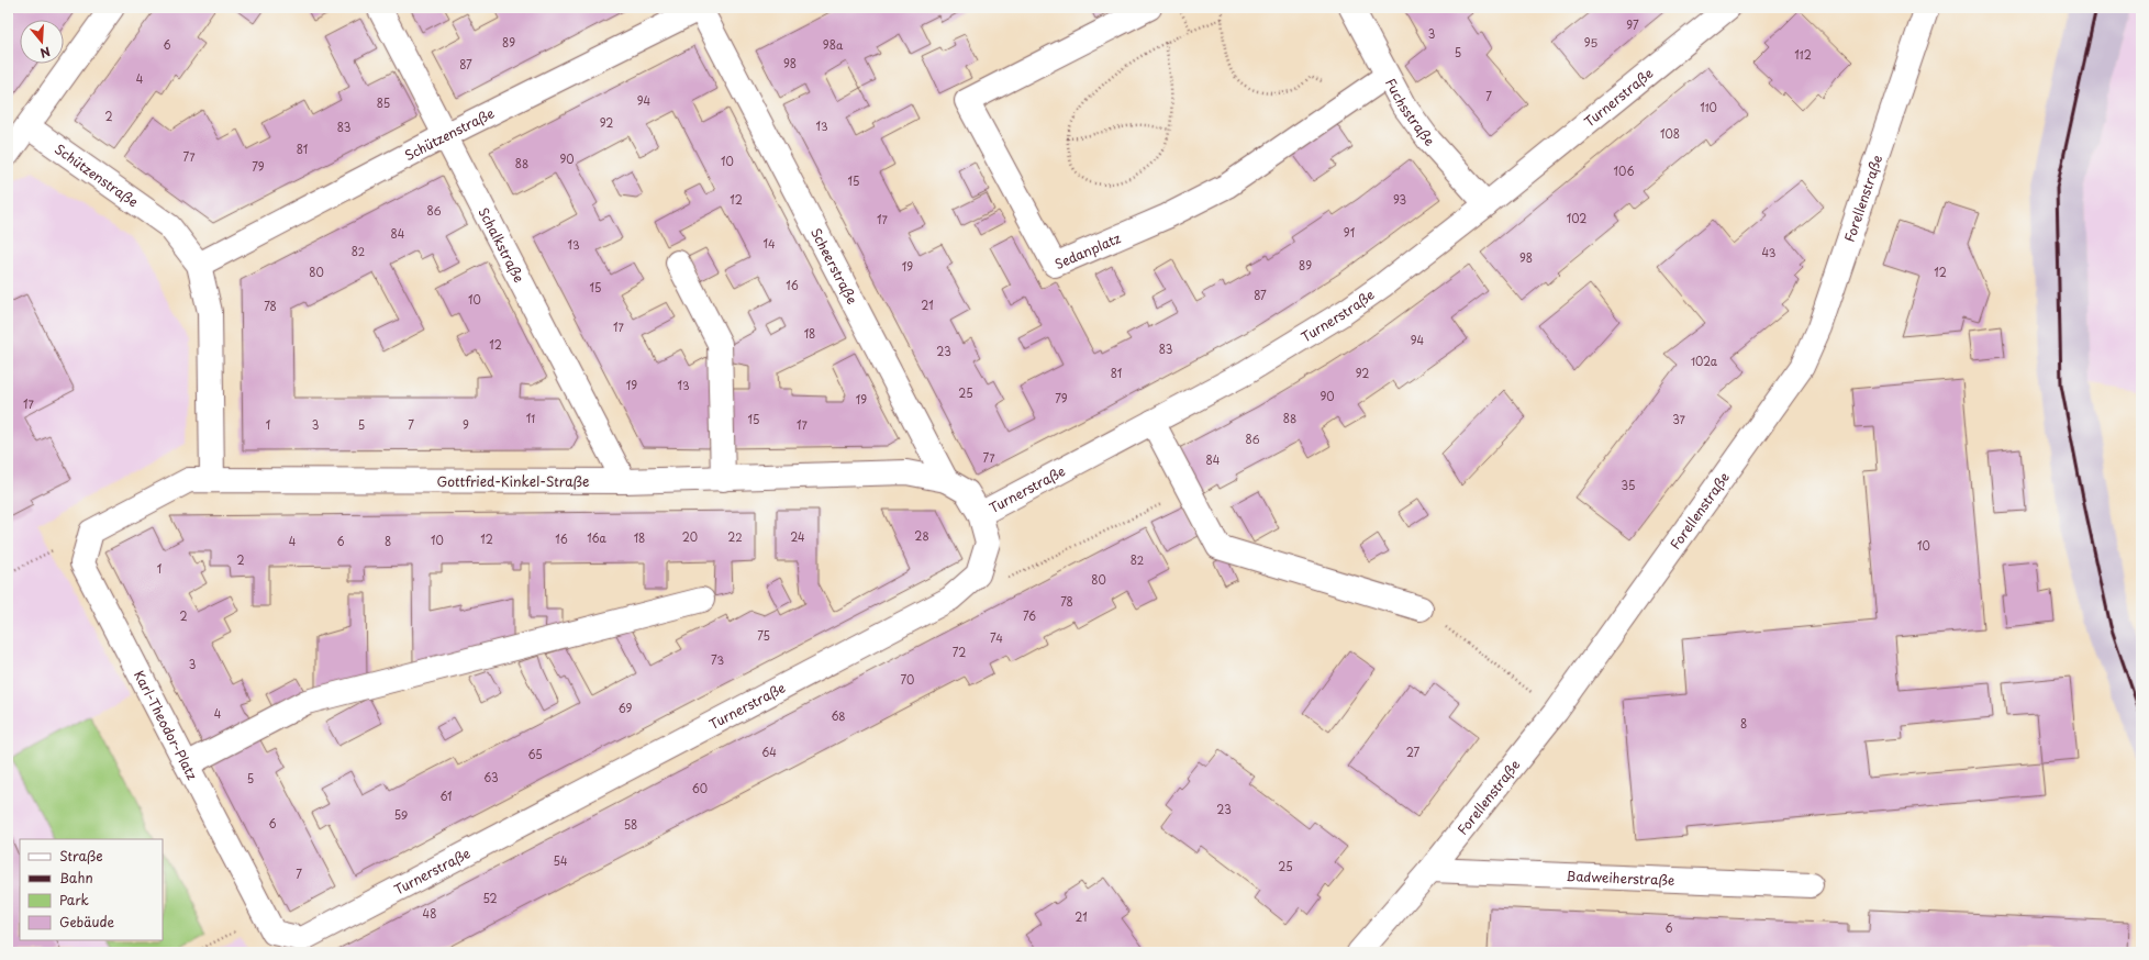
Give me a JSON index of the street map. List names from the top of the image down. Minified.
{"streets":{"street":["Turnerstraße","Fuchsstraße","Schützenstraße","Forellenstraße","Schalkstraße","Sedanplatz","Scheerstraße","Gottfried-Kinkel-Straße","Karl-Theodor-Platz","Badweiherstraße"]},"crossings":[["Turnerstraße","Fuchsstraße"],["Turnerstraße","Karl-Theodor-Platz"],["Fuchsstraße","Sedanplatz"],["Schützenstraße","Schalkstraße"],["Schützenstraße","Scheerstraße"],["Schützenstraße","Gottfried-Kinkel-Straße"],["Forellenstraße","Badweiherstraße"],["Schalkstraße","Gottfried-Kinkel-Straße"],["Scheerstraße","Gottfried-Kinkel-Straße"],["Gottfried-Kinkel-Straße","Karl-Theodor-Platz"]],"house_numbers":["97","3","89","95","6","98a","5","112","98","87","4","7","94","85","110","2","92","13","83","108","81","77","90","10","88","79","106","15","12","93","86","102","17","91","84","14","13","82","43","98","89","19","80","12","16","15","87","10","21","78","17","18","94","12","83","23","102a","81","92","19","13","25","90","79","19","17","11","88","15","37","1","3","5","7","9","17","86","77","84","35","28","20","22","24","16a","18","12","16","10","4","6","8","10","2","82","1","80","78","2","76","75","74","72","73","3","70","69","4","68","8","64","27","65","63","5","60","61","23","59","6","58","54","25","7","52","48","21","6"],"legend":["Straße","Bahn","Park","Gebäude"],"north":"bottom"}
